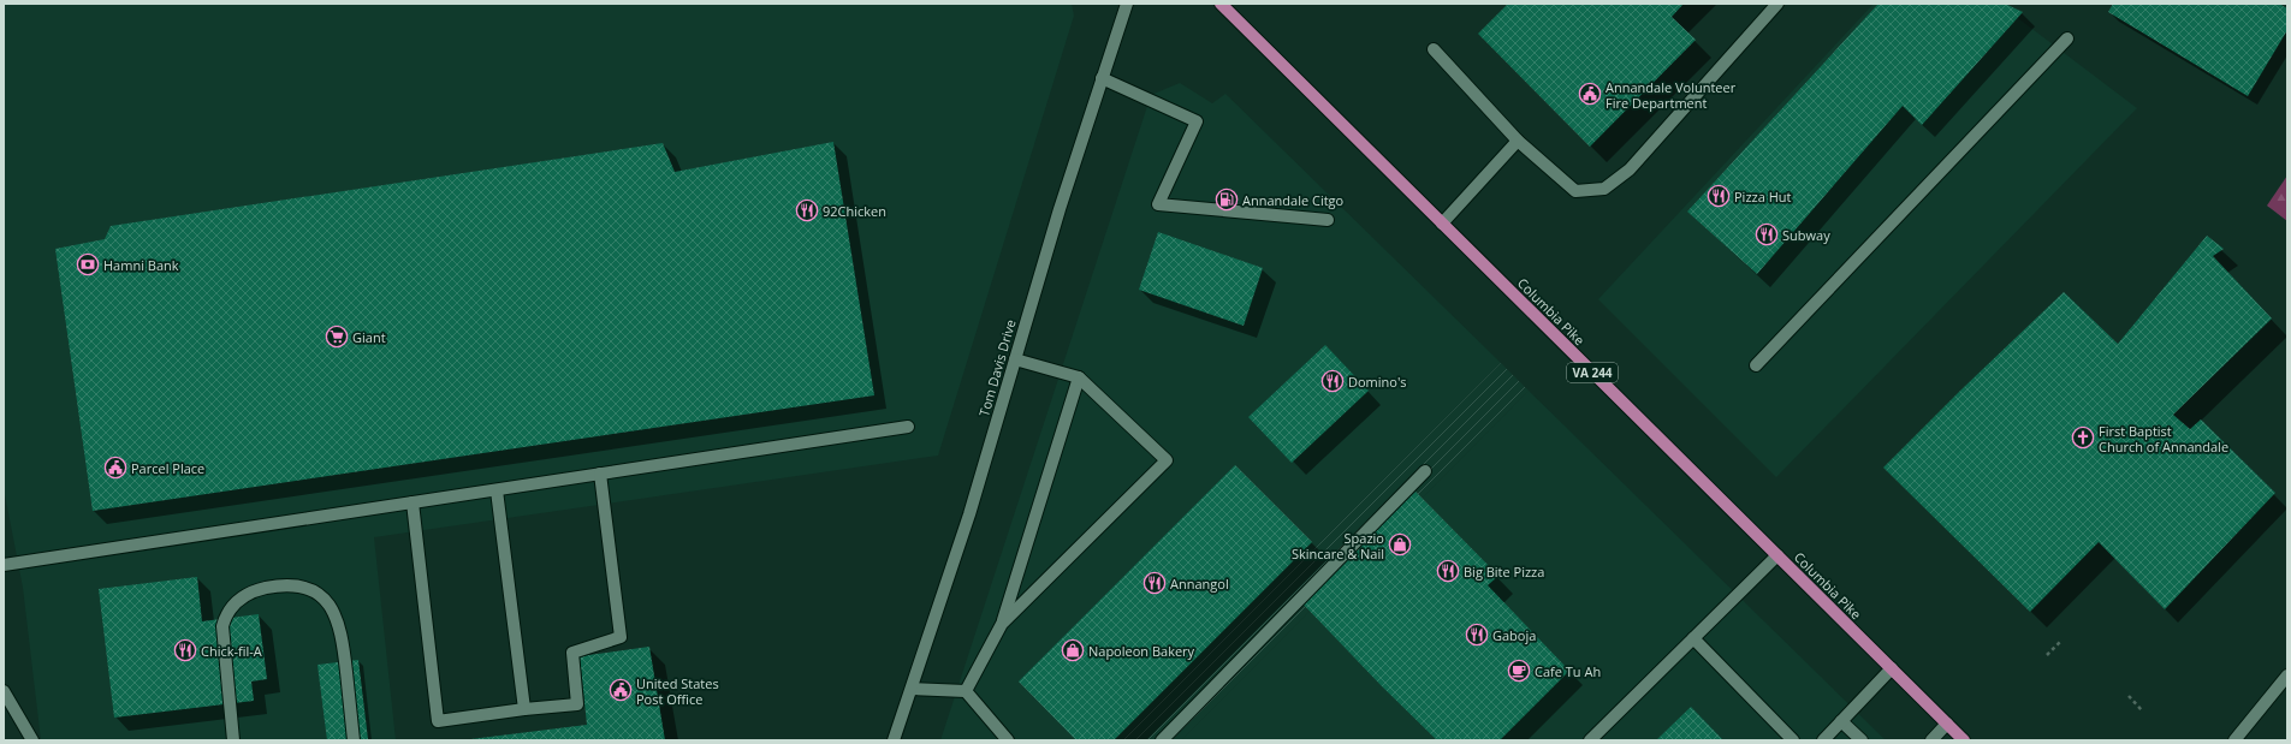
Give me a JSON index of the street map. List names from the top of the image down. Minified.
{"streets":{"main road":["Columbia Pike","VA 244"],"street":["Tom Davis Drive"]},"places":{"public building":["Annandale Volunteer Fire Department","Parcel Place","United States Post Office"],"restaurant":["Pizza Hut","92Chicken","Subway","Domino's","Big Bite Pizza","Annangol","Gaboja","Chick-fil-A"],"fuel station":["Annandale Citgo"],"bank":["Hamni Bank"],"supermarket":["Giant"],"church":["First Baptist Church of Annandale"],"shop":["Spazio Skincare & Nail","Napoleon Bakery"],"cafe":["Cafe Tu Ah"]}}
